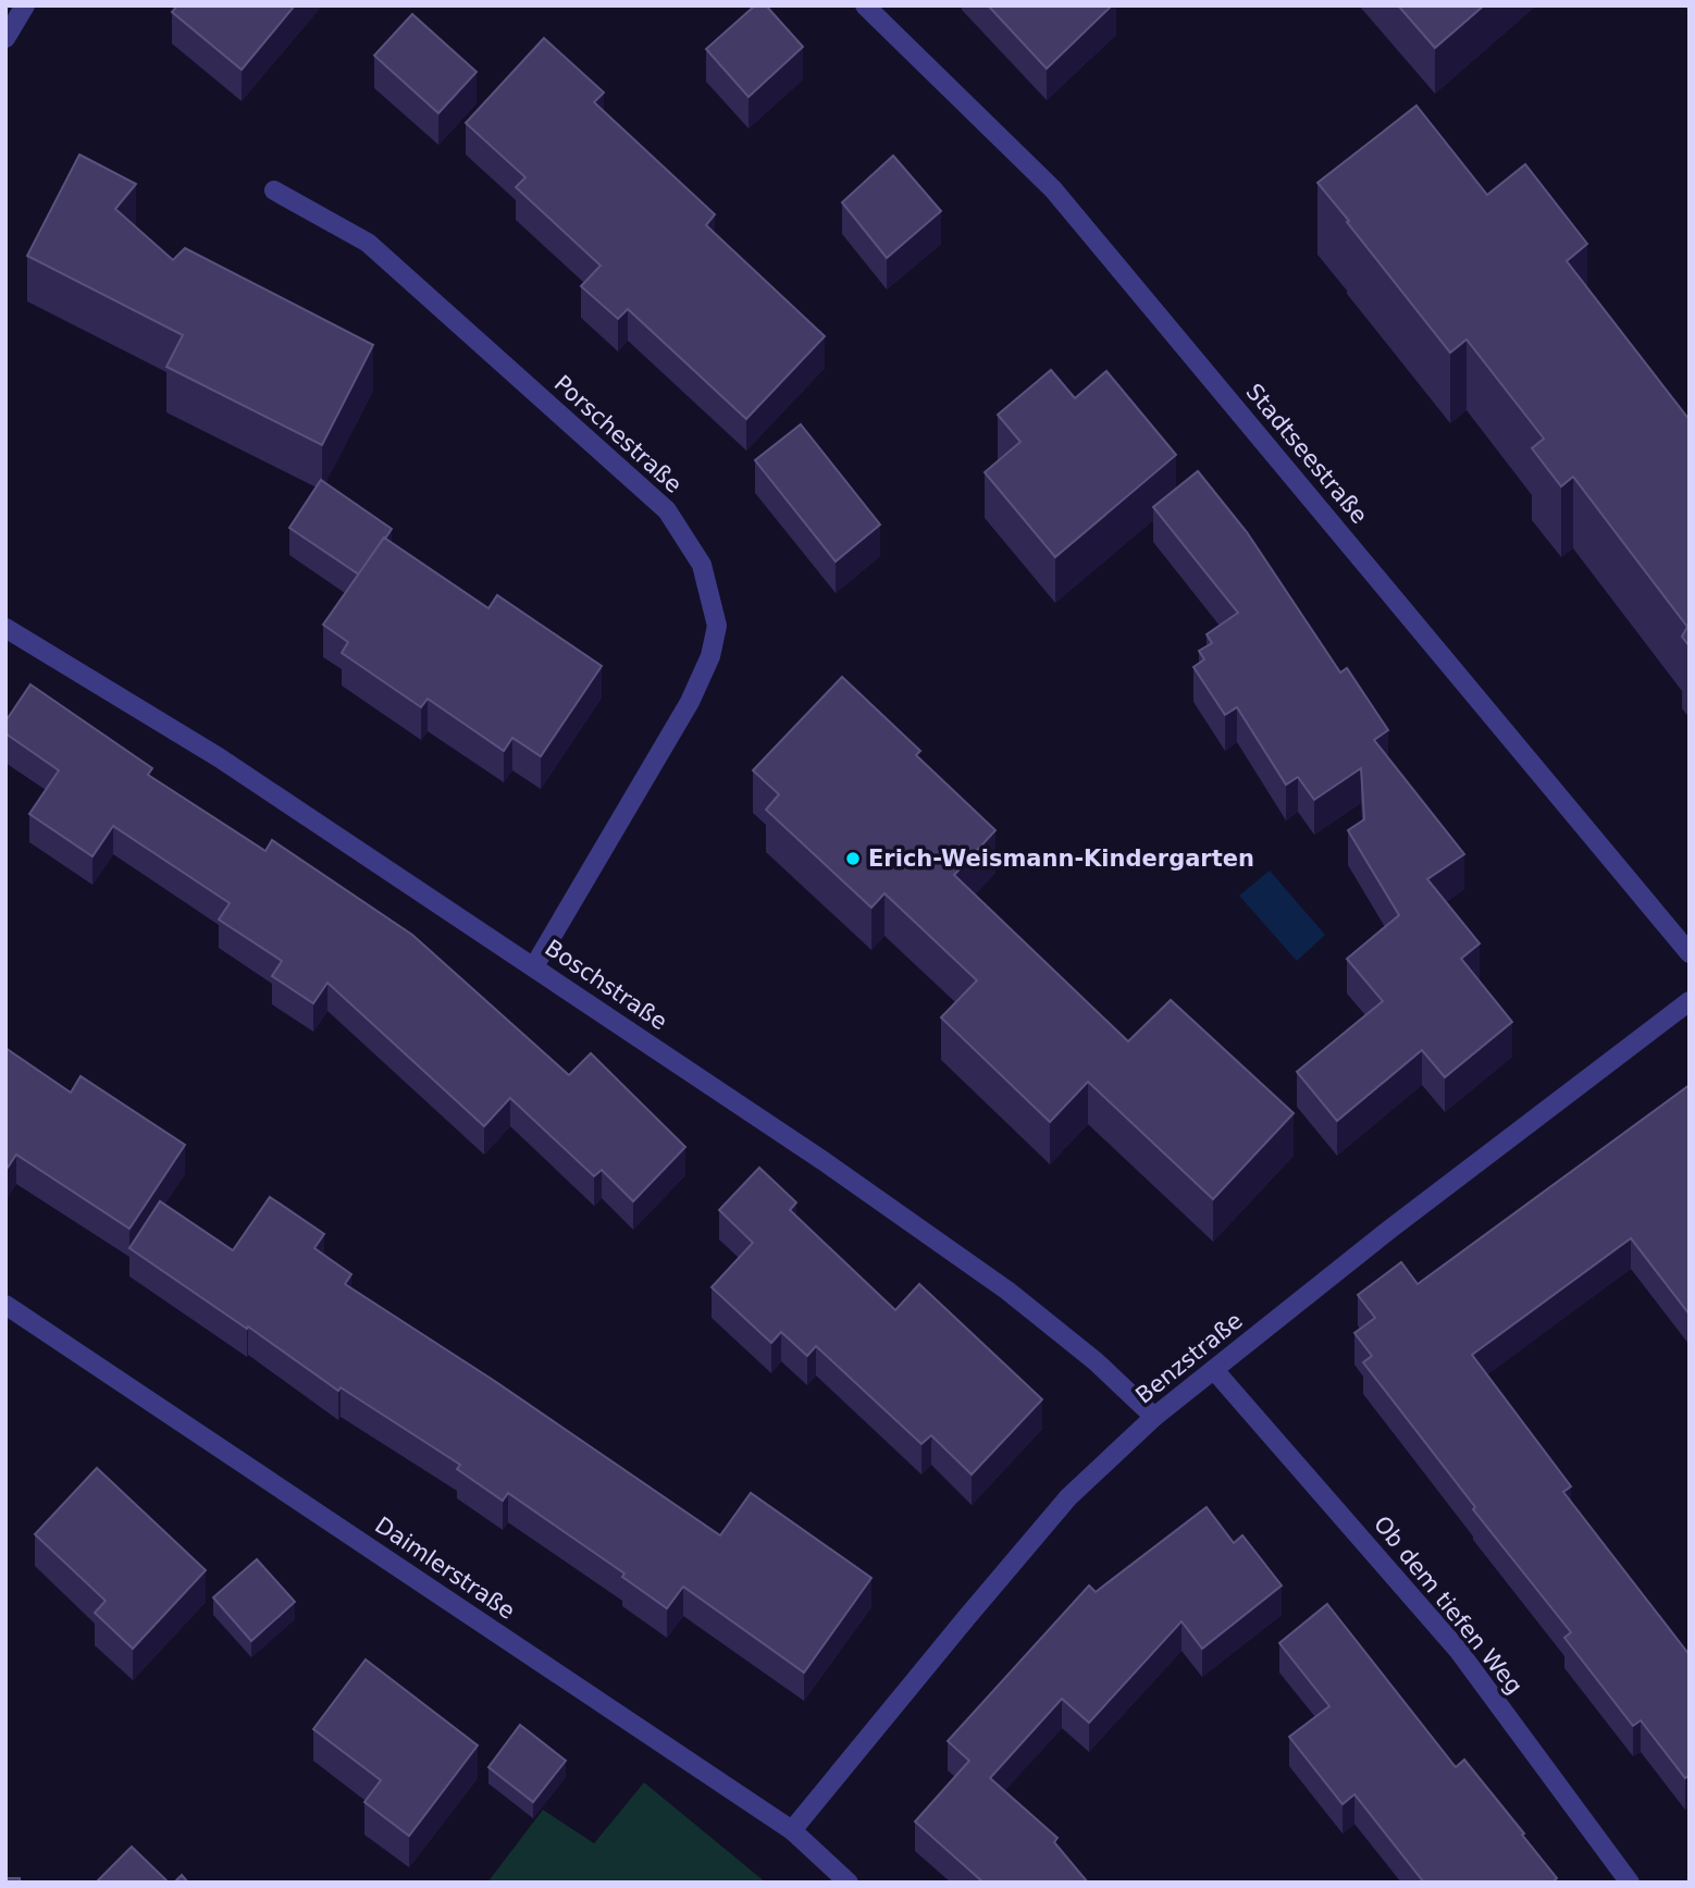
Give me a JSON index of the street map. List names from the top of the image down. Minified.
{"streets":{"street":["Porschestraße","Stadtseestraße","Boschstraße","Benzstraße","Daimlerstraße","Ob dem tiefen Weg"]},"crossings":[["Porschestraße","Boschstraße"],["Boschstraße","Benzstraße"],["Benzstraße","Daimlerstraße"],["Benzstraße","Ob dem tiefen Weg"]],"places":["Erich-Weismann-Kindergarten"]}
